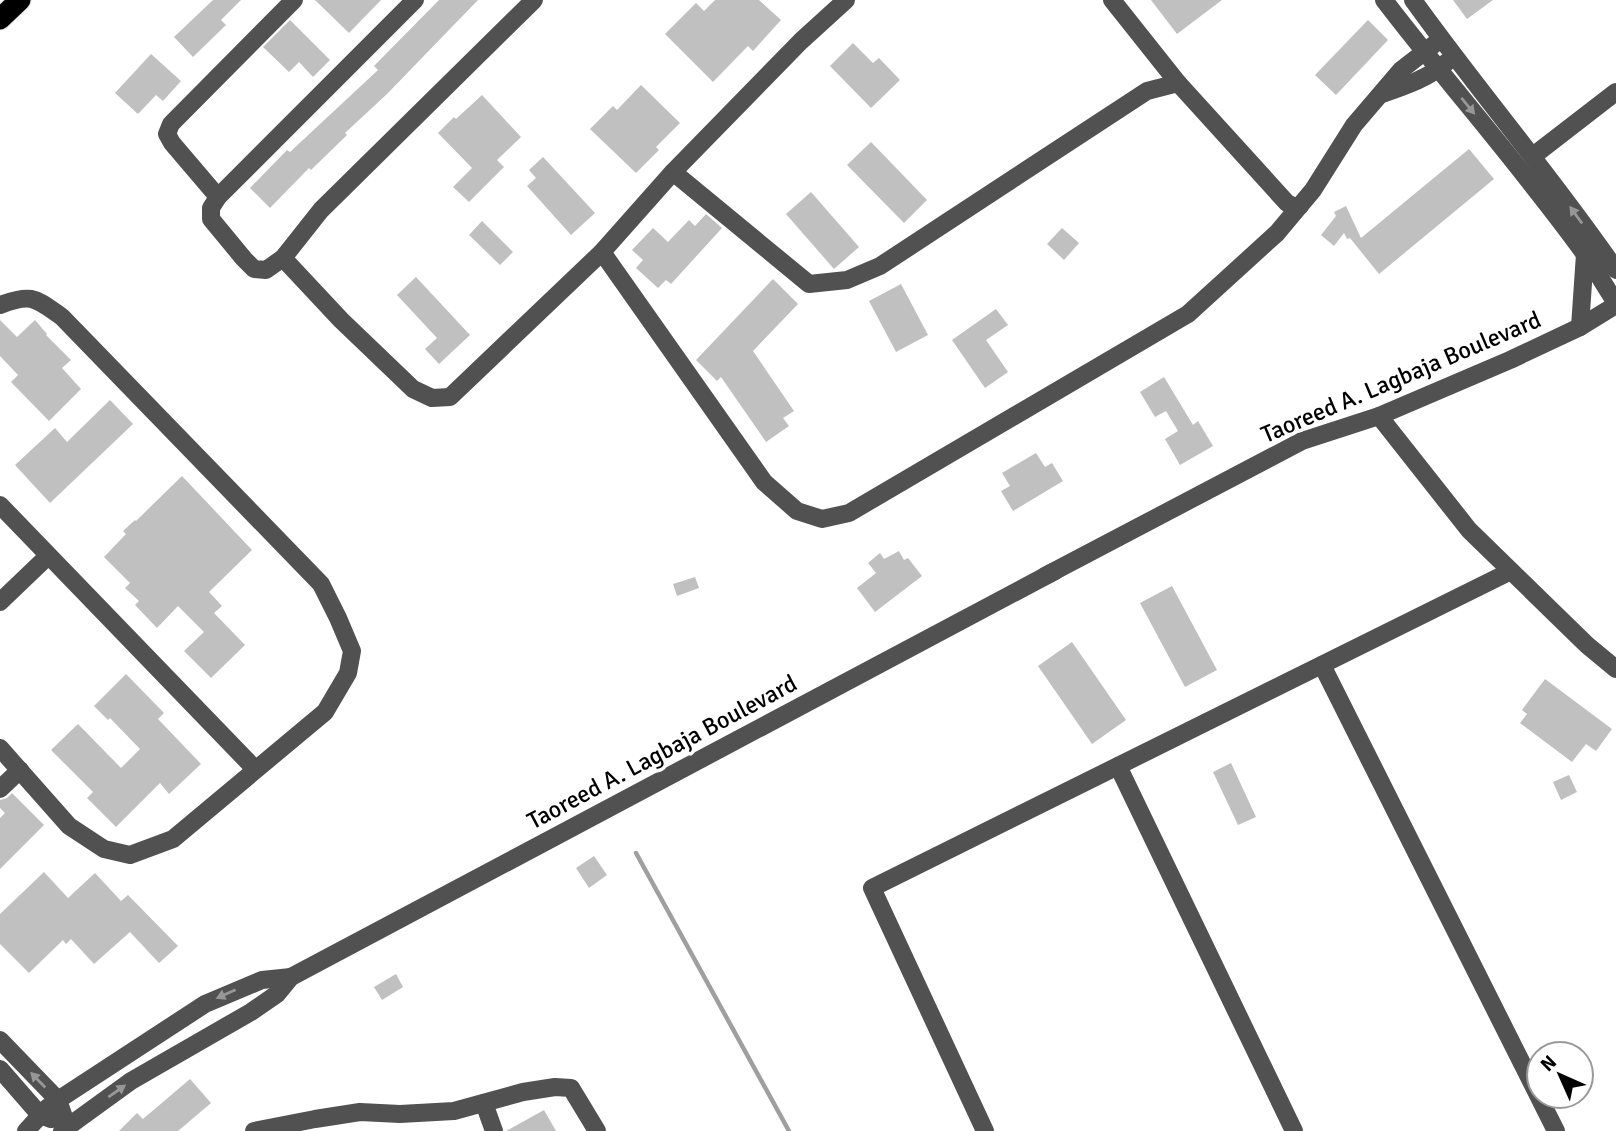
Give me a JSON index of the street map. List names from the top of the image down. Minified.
{"streets":{"street":["Taoreed A. Lagbaja Boulevard"]},"north":"top left"}
